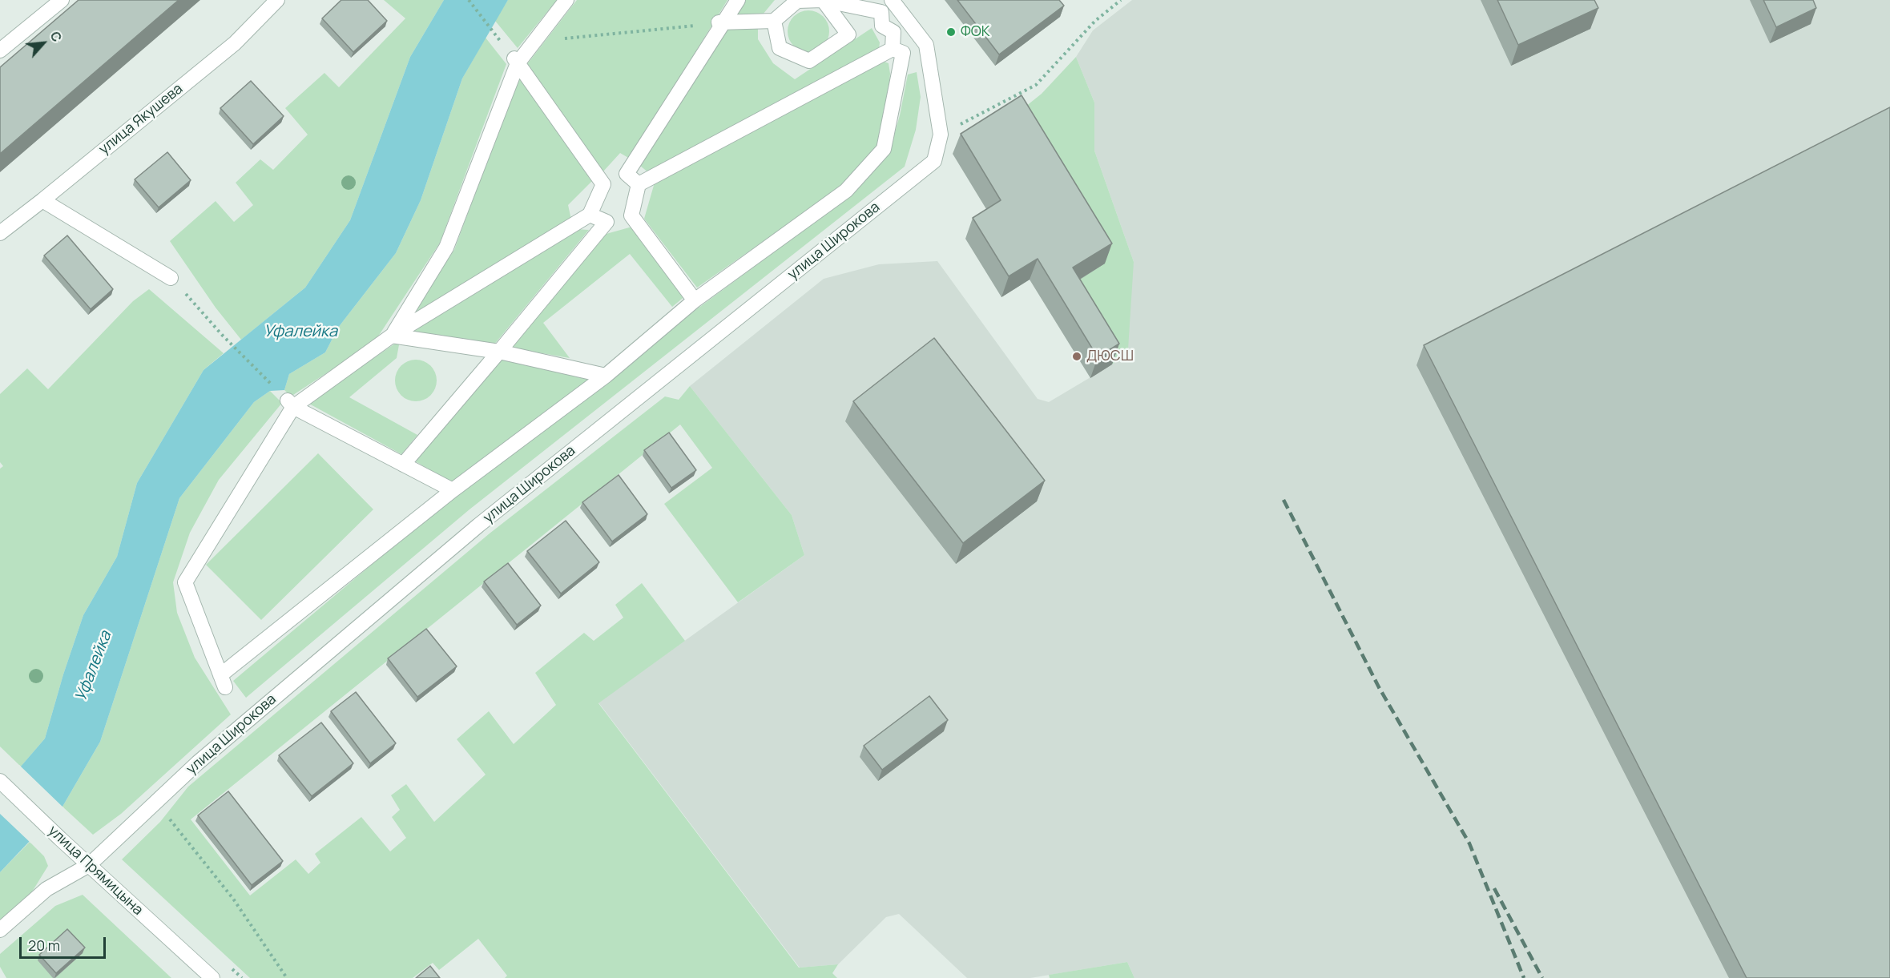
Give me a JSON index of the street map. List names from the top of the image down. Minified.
{"streets":{"street":["улица Якушева","улица Широкова","улица Прямицына"]},"crossings":[["улица Широкова","улица Прямицына"]],"water":["Уфалейка"],"places":["ФОК","ДЮСШ"],"scale_bar":"20 m","north":"top right"}
